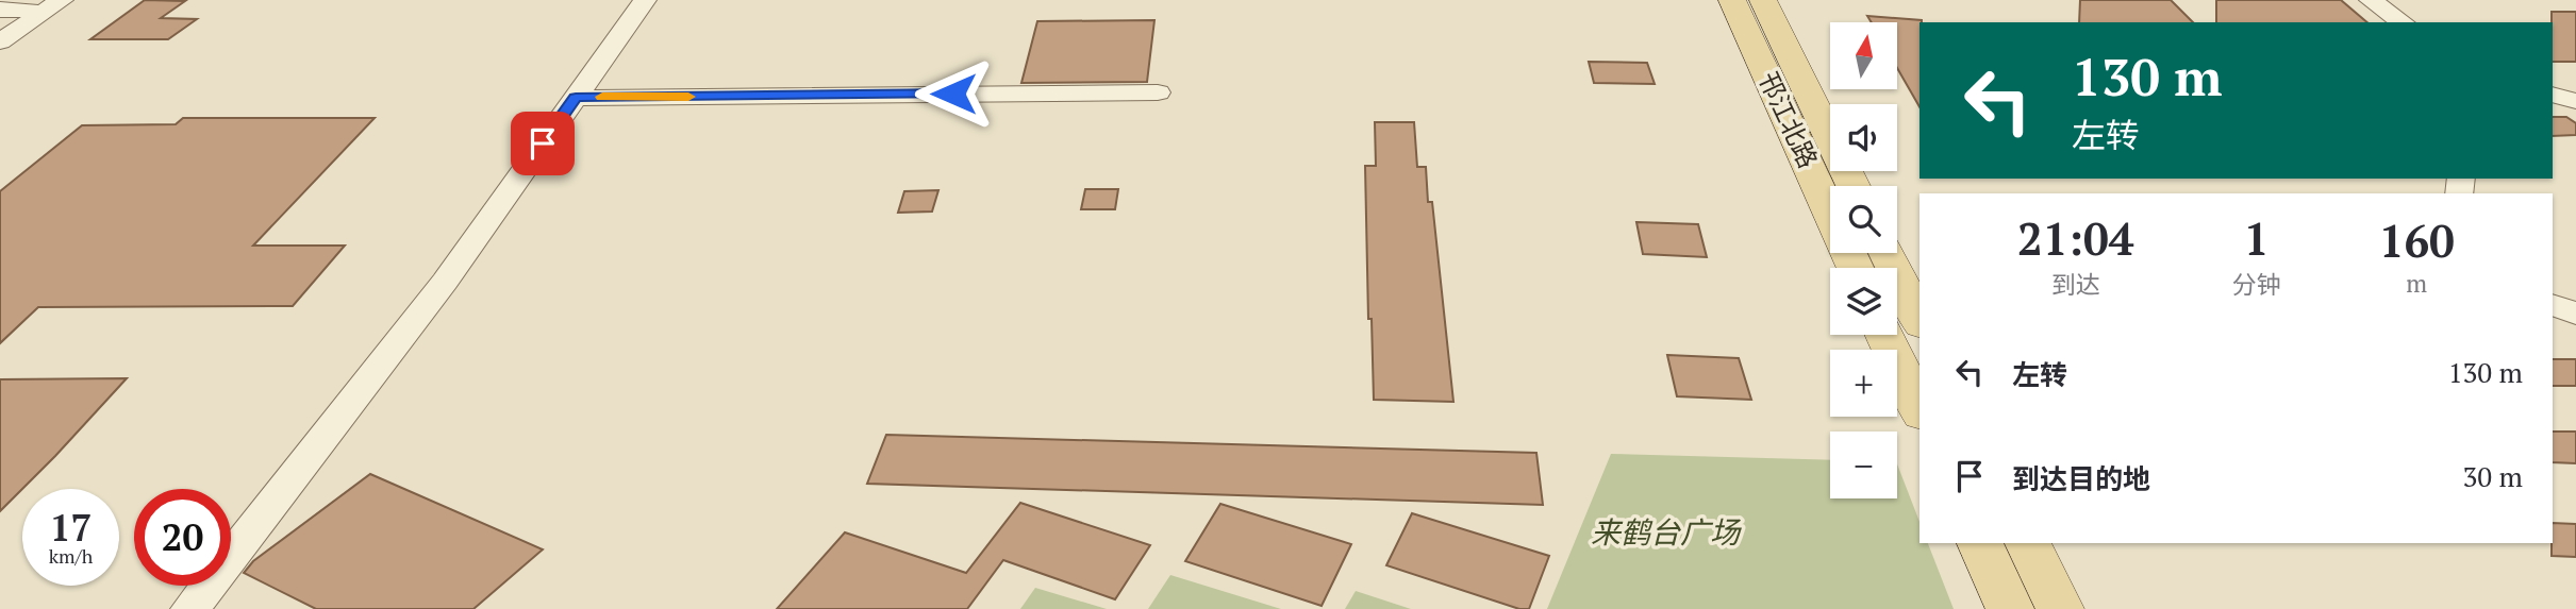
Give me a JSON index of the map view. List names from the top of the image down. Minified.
{"streets":{"main road":["邗江北路"]},"parks":["来鹤台广场"],"north":"top","page":{"map_buttons":["+","−"],"turn":["130 m","左转"],"eta":["21:04","到达","1","分钟","160","m"],"list":[{"name":"左转","value":"130 m"},{"name":"到达目的地","value":"30 m"}],"speed":"17 km/h","limit":"20"}}
